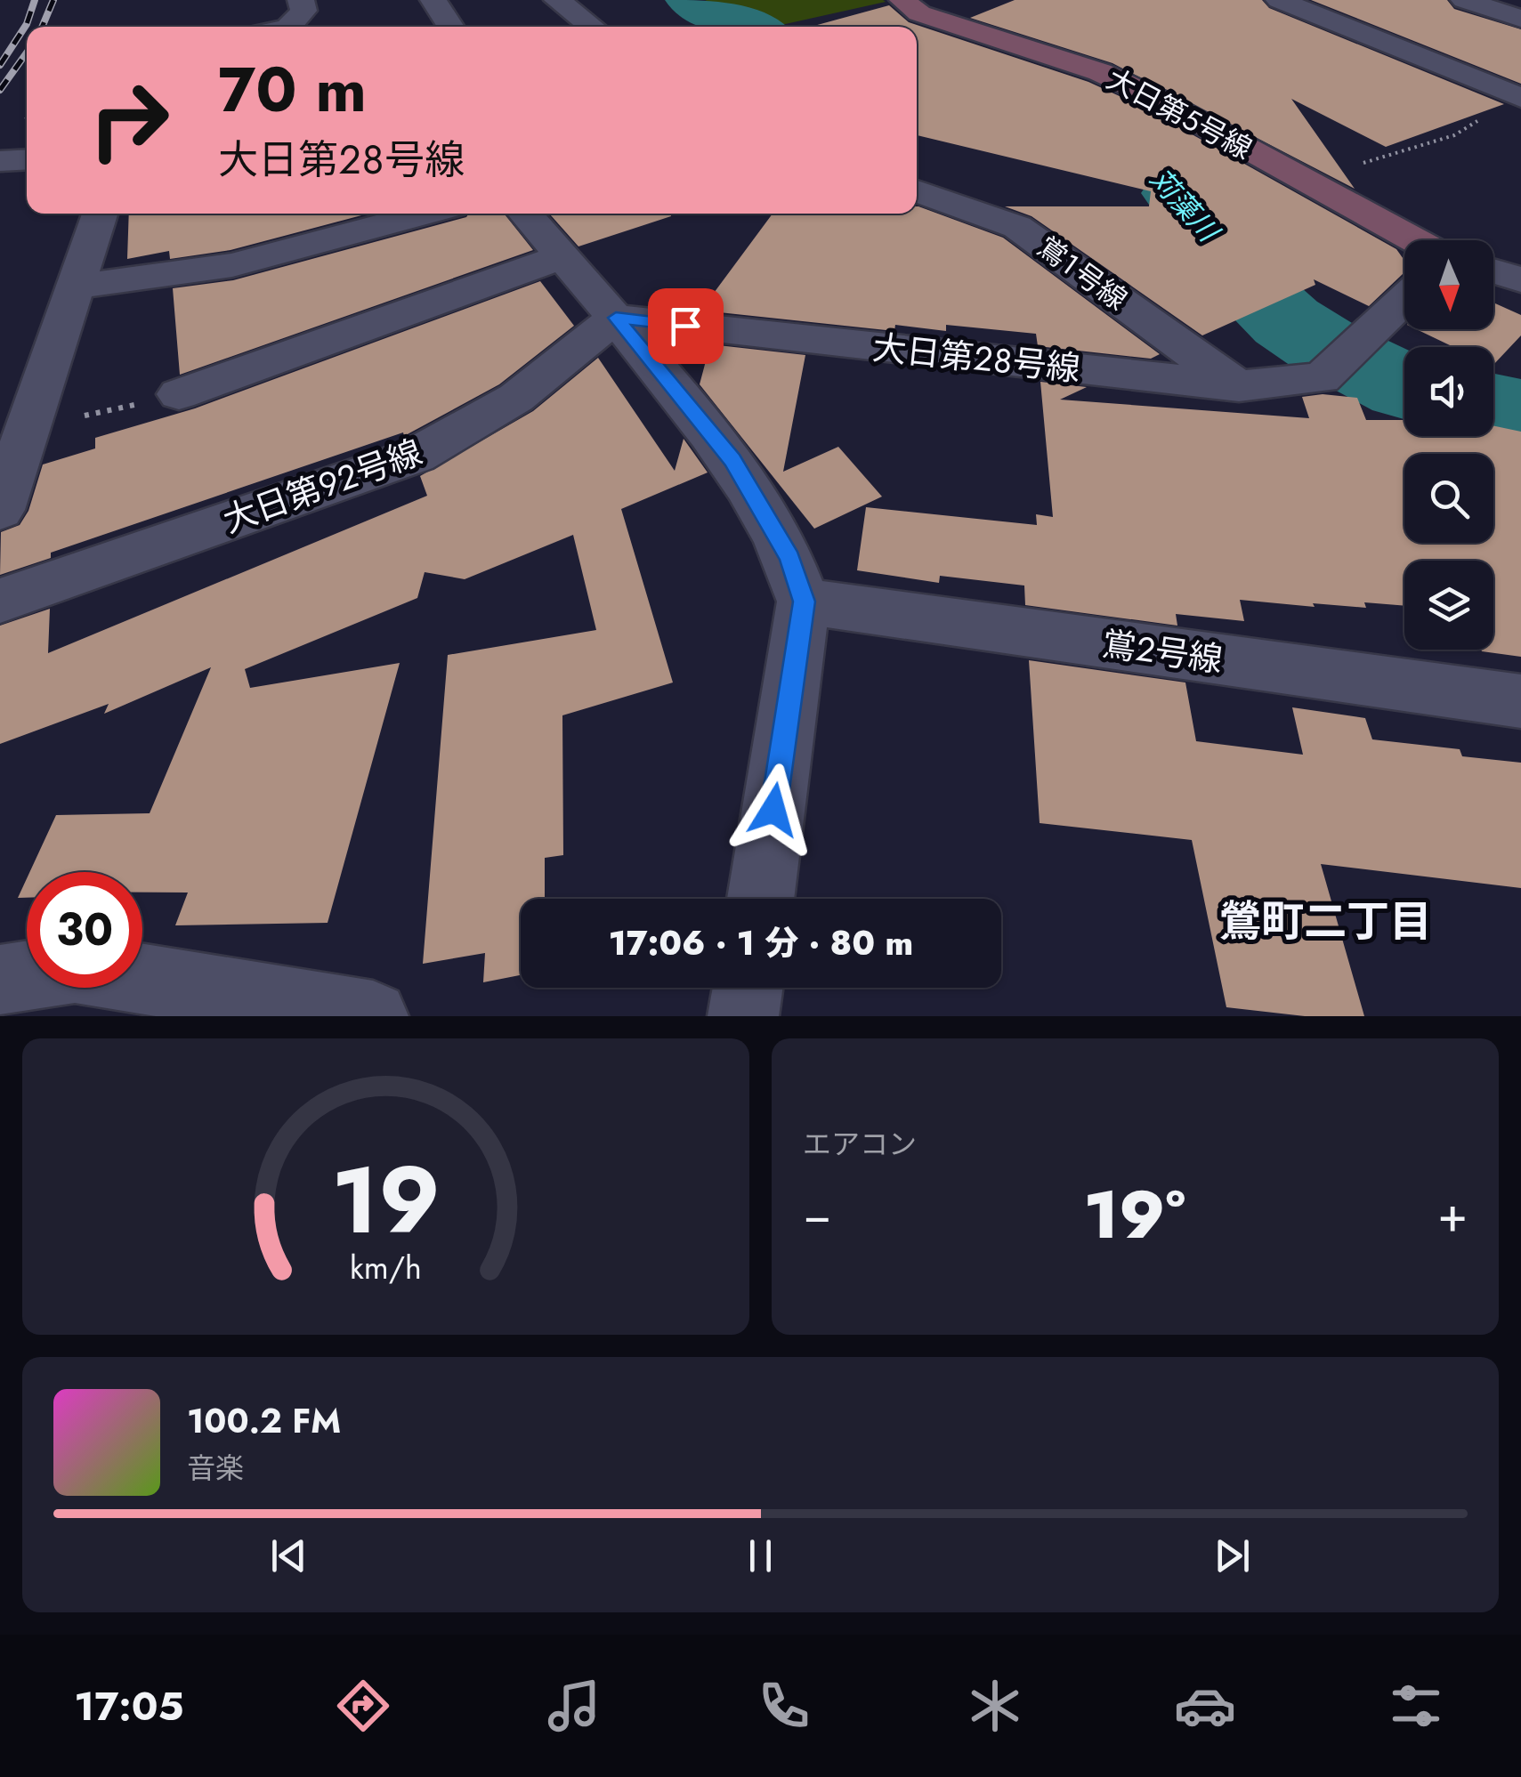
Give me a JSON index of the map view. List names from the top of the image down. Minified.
{"streets":{"street":["大日第５号線","鴬１号線","大日第２８号線","大日第９２号線","鴬２号線"]},"crossings":[["鴬１号線","大日第２８号線"],["大日第２８号線","大日第９２号線"]],"districts":["鶯町二丁目"],"water":["苅藻川"],"north":"bottom","page":{"turn":["70 m","大日第２８号線"],"limit":"30","trip":"17:06 · 1 分 · 80 m","tile":"エアコン","heat":["−","19°","+"],"song":["100.2 FM","音楽"],"tabs":"17:05","gauge":["19","km/h"]}}
